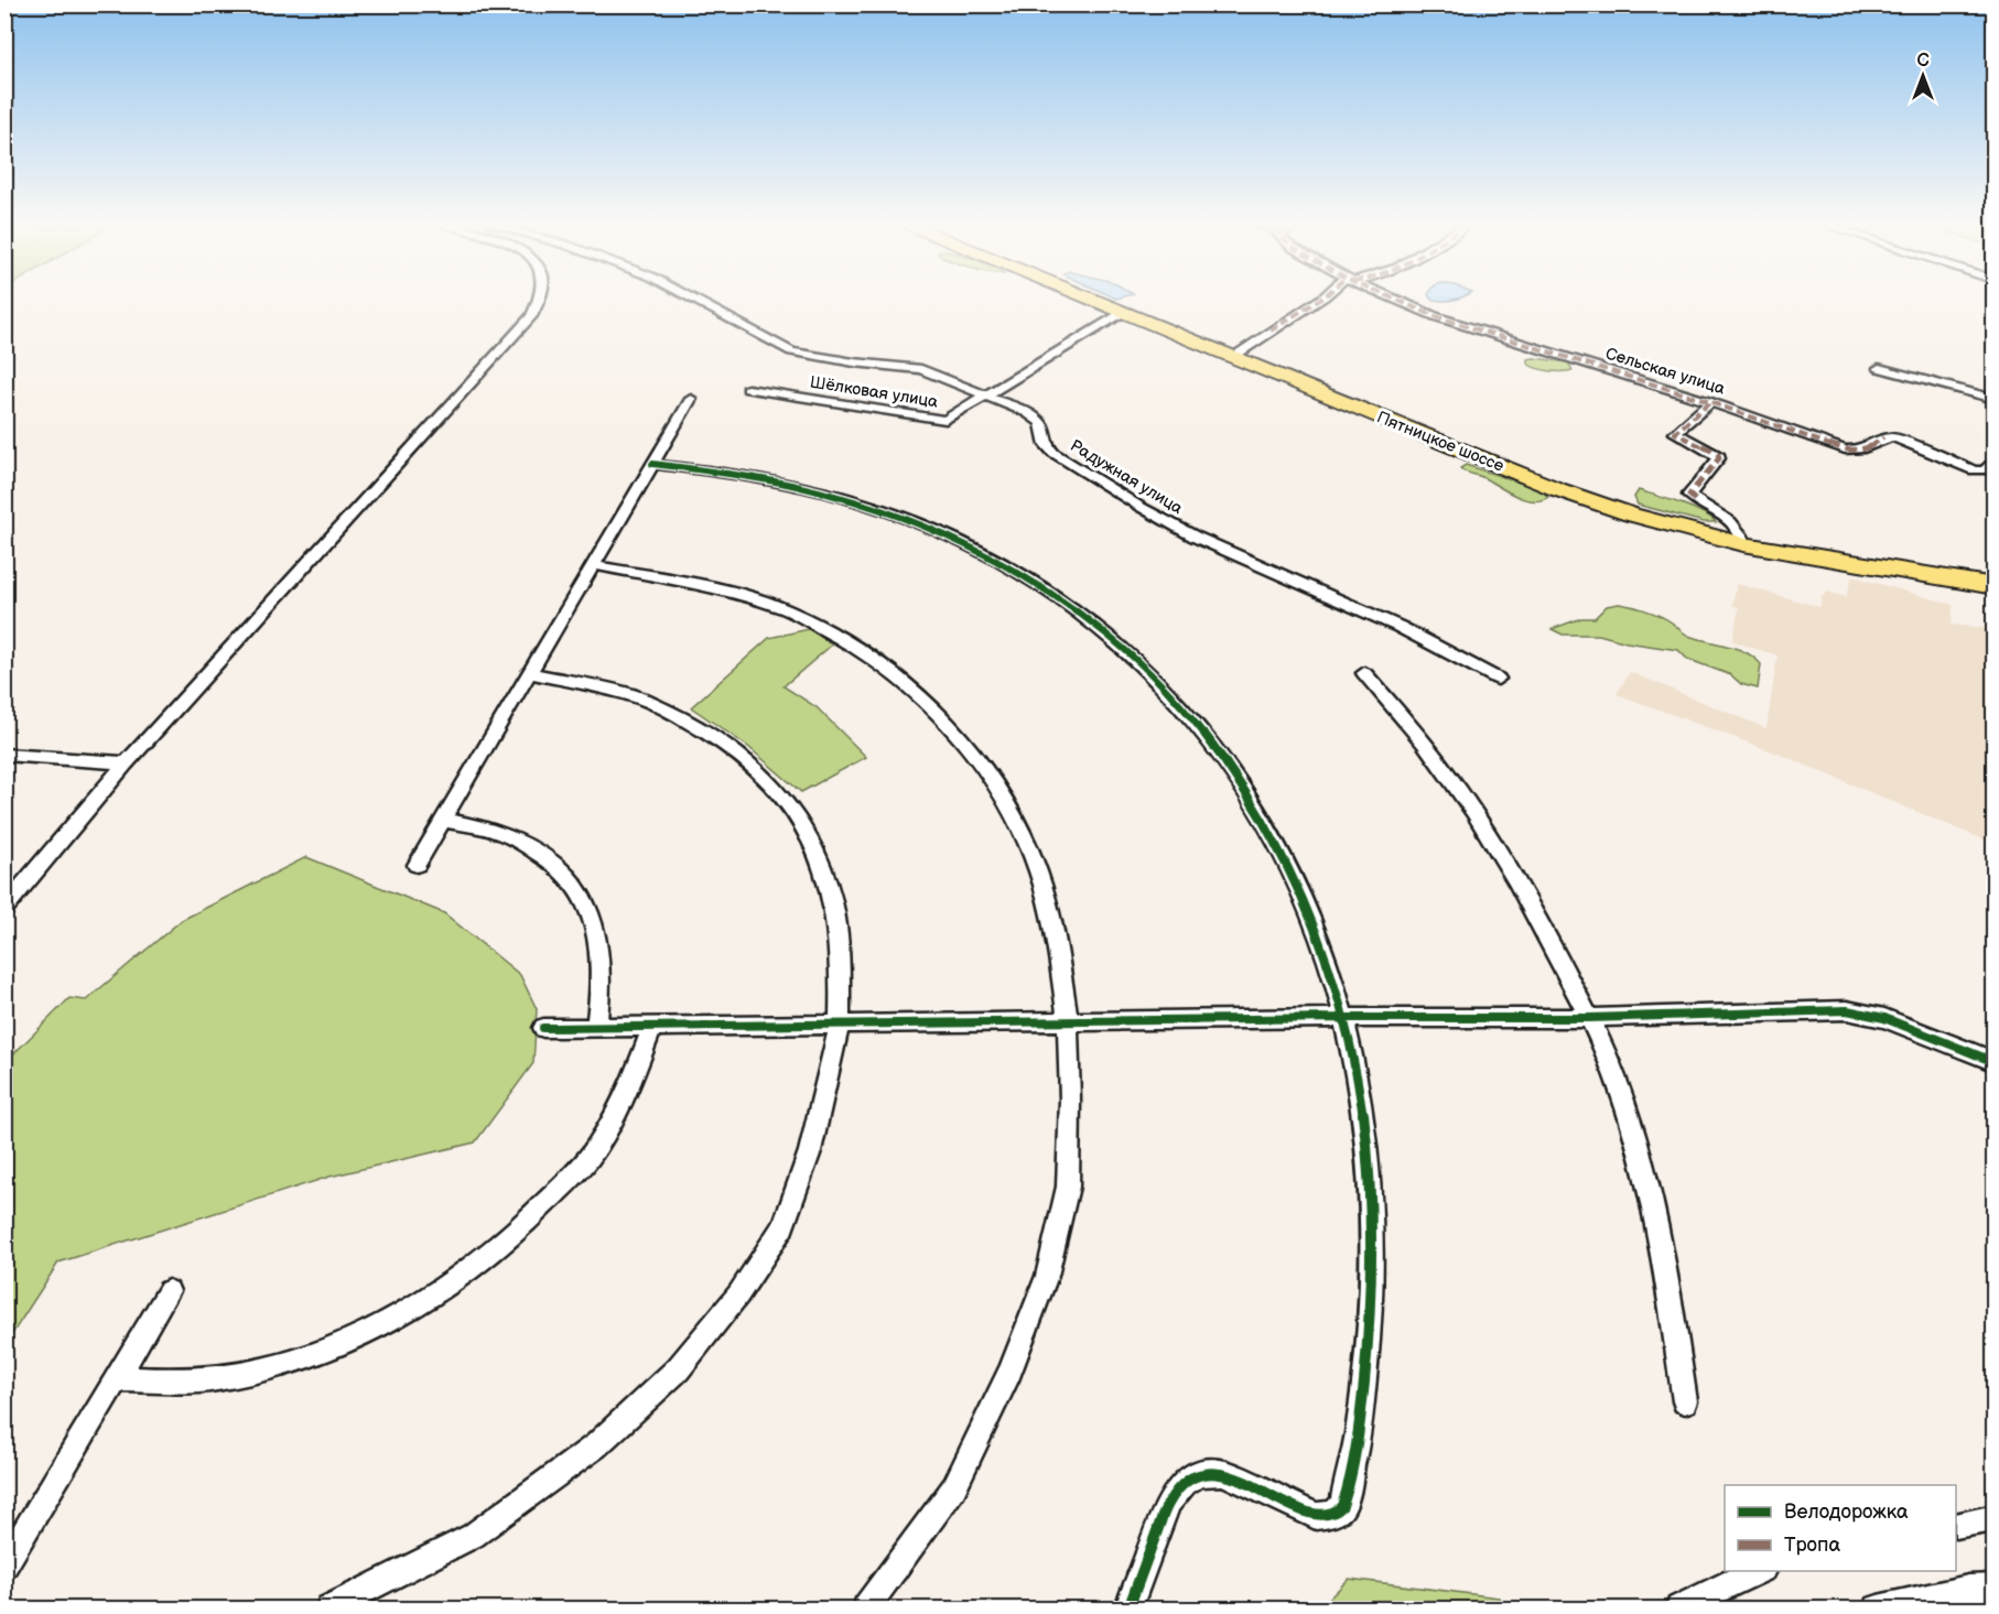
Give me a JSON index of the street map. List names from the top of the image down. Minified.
{"streets":{"main road":["Пятницкое шоссе"],"street":["Сельская улица","Шёлковая улица","Радужная улица"]},"crossings":[["Шёлковая улица","Пятницкое шоссе"],["Шёлковая улица","Радужная улица"]],"legend":["Велодорожка","Тропа"],"north":"top"}
